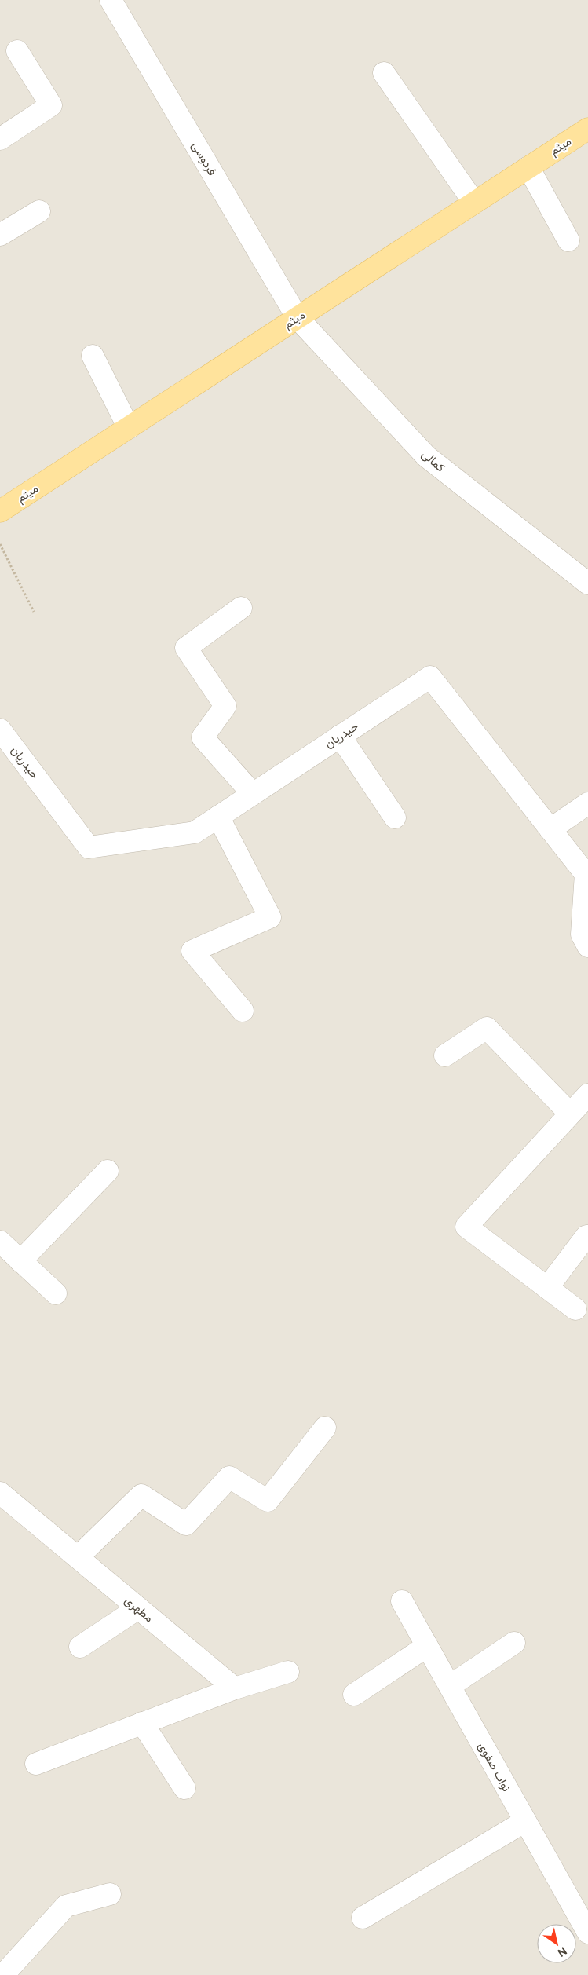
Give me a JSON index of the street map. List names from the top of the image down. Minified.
{"streets":{"main road":["میثم"],"street":["فردوسی","کمالی","حیدریان","مطهری","نواب صفوی"]},"crossings":[["میثم","فردوسی"],["میثم","کمالی"],["فردوسی","کمالی"]],"north":"bottom right"}
